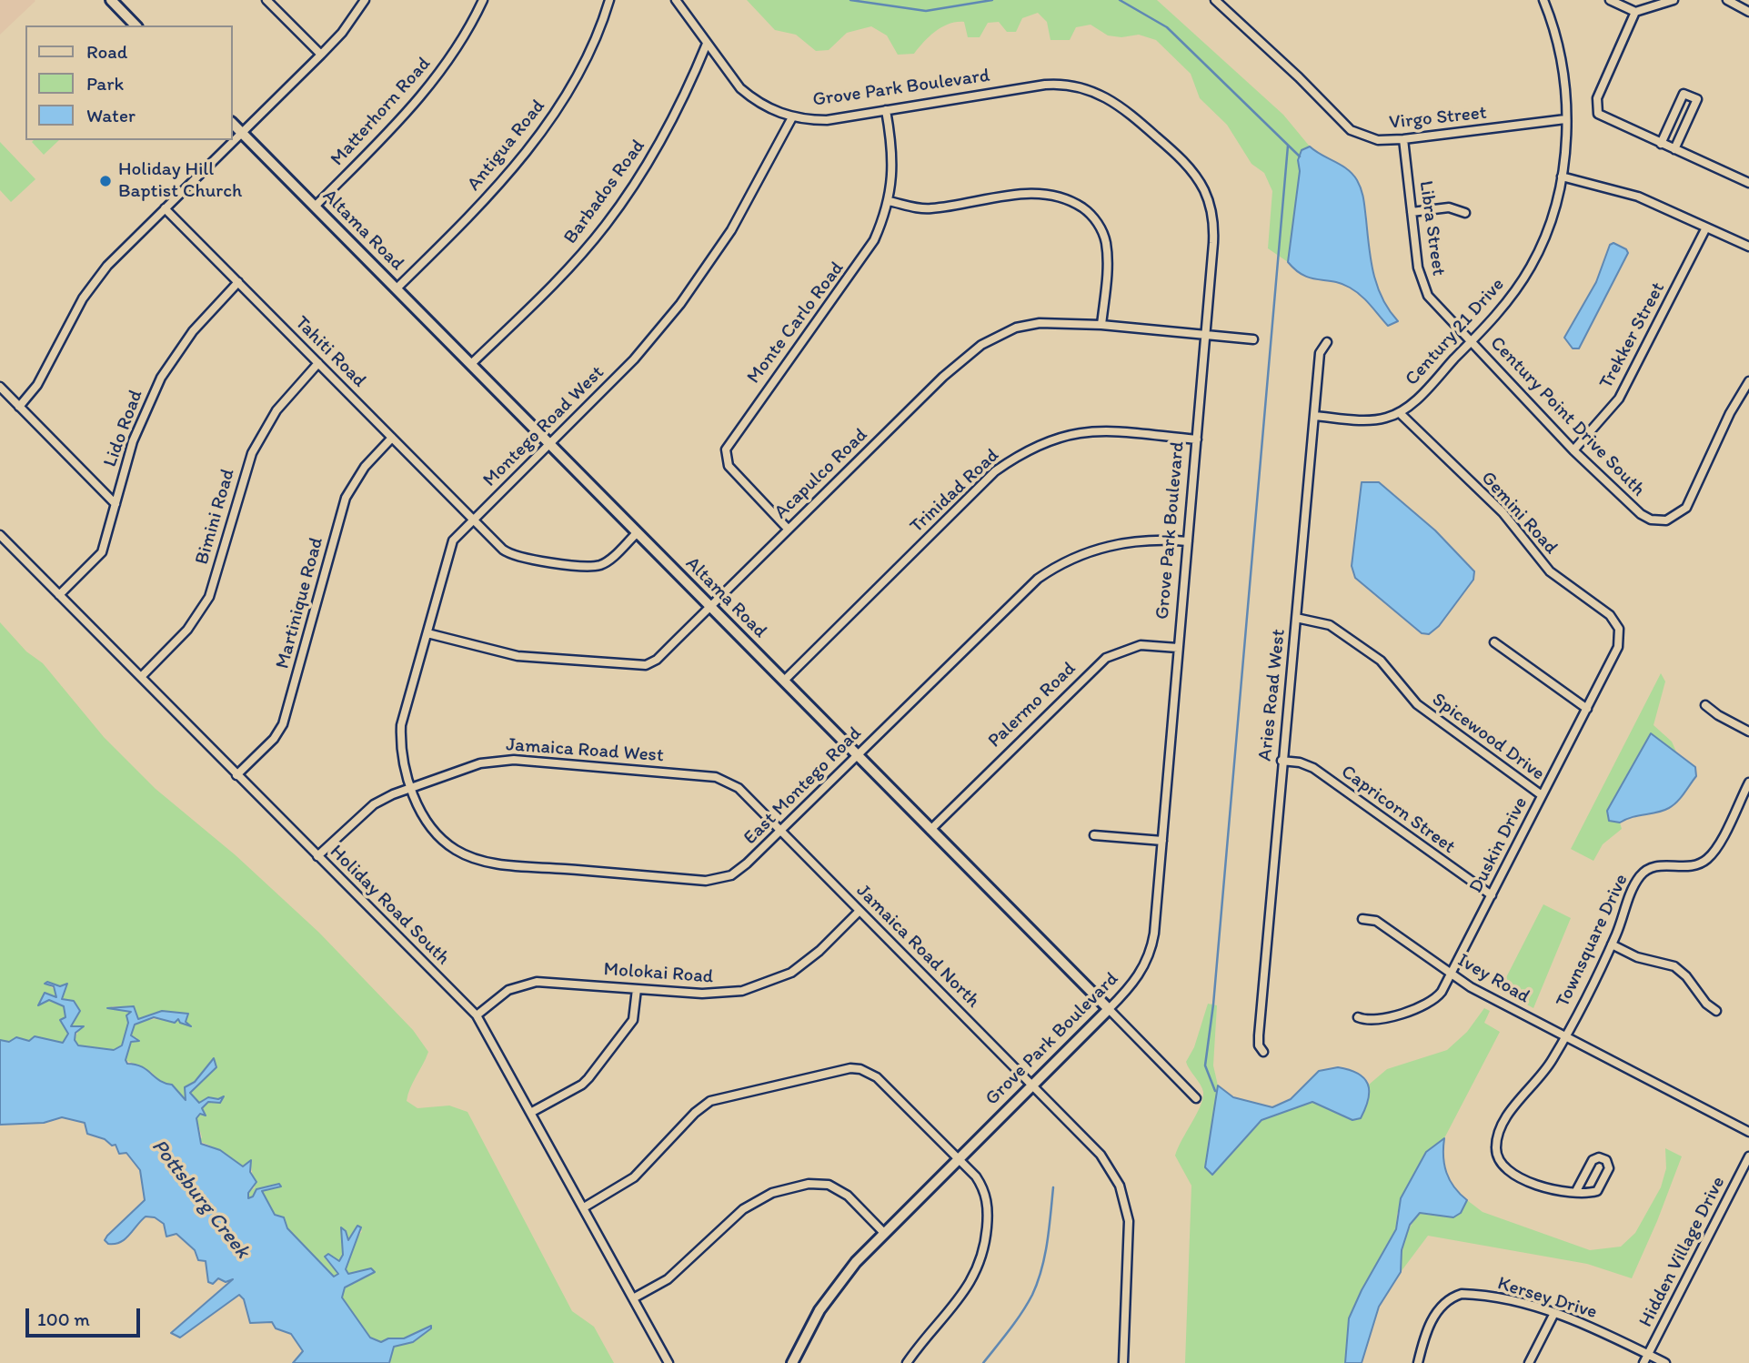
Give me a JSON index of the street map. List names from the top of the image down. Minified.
{"streets":{"street":["Grove Park Boulevard","Matterhorn Road","Virgo Street","Antigua Road","Barbados Road","Libra Street","Altama Road","Monte Carlo Road","Century 21 Drive","Trekker Street","Tahiti Road","Century Point Drive South","Montego Road West","Lido Road","Acapulco Road","Trinidad Road","Gemini Road","Bimini Road","Martinique Road","Aries Road West","Palermo Road","Spicewood Drive","Jamaica Road West","East Montego Road","Capricorn Street","Duskin Drive","Holiday Road South","Townsquare Drive","Jamaica Road North","Molokai Road","Ivey Road","Hidden Village Drive","Kersey Drive"]},"crossings":[["Grove Park Boulevard","Barbados Road"],["Grove Park Boulevard","Altama Road"],["Grove Park Boulevard","Monte Carlo Road"],["Grove Park Boulevard","Montego Road West"],["Grove Park Boulevard","Acapulco Road"],["Grove Park Boulevard","Trinidad Road"],["Grove Park Boulevard","Palermo Road"],["Grove Park Boulevard","East Montego Road"],["Grove Park Boulevard","Jamaica Road North"],["Matterhorn Road","Altama Road"],["Virgo Street","Libra Street"],["Virgo Street","Century 21 Drive"],["Antigua Road","Altama Road"],["Barbados Road","Altama Road"],["Libra Street","Century 21 Drive"],["Libra Street","Century Point Drive South"],["Altama Road","Tahiti Road"],["Altama Road","Montego Road West"],["Altama Road","Acapulco Road"],["Altama Road","Trinidad Road"],["Altama Road","Palermo Road"],["Altama Road","East Montego Road"],["Monte Carlo Road","Acapulco Road"],["Century 21 Drive","Century Point Drive South"],["Century 21 Drive","Gemini Road"],["Trekker Street","Century Point Drive South"],["Tahiti Road","Montego Road West"],["Tahiti Road","Lido Road"],["Tahiti Road","Bimini Road"],["Tahiti Road","Martinique Road"],["Montego Road West","Acapulco Road"],["Montego Road West","Jamaica Road West"],["Montego Road West","East Montego Road"],["Lido Road","Holiday Road South"],["Gemini Road","Duskin Drive"],["Bimini Road","Holiday Road South"],["Martinique Road","Holiday Road South"],["Aries Road West","Spicewood Drive"],["Aries Road West","Capricorn Street"],["Spicewood Drive","Duskin Drive"],["Jamaica Road West","East Montego Road"],["Jamaica Road West","Holiday Road South"],["Jamaica Road West","Jamaica Road North"],["East Montego Road","Jamaica Road North"],["Capricorn Street","Duskin Drive"],["Duskin Drive","Ivey Road"],["Holiday Road South","Molokai Road"],["Townsquare Drive","Ivey Road"],["Jamaica Road North","Molokai Road"],["Hidden Village Drive","Kersey Drive"]],"water":["Pottsburg Creek"],"places":["Holiday Hill Baptist Church"],"legend":["Road","Park","Water"],"scale_bar":"100 m"}
